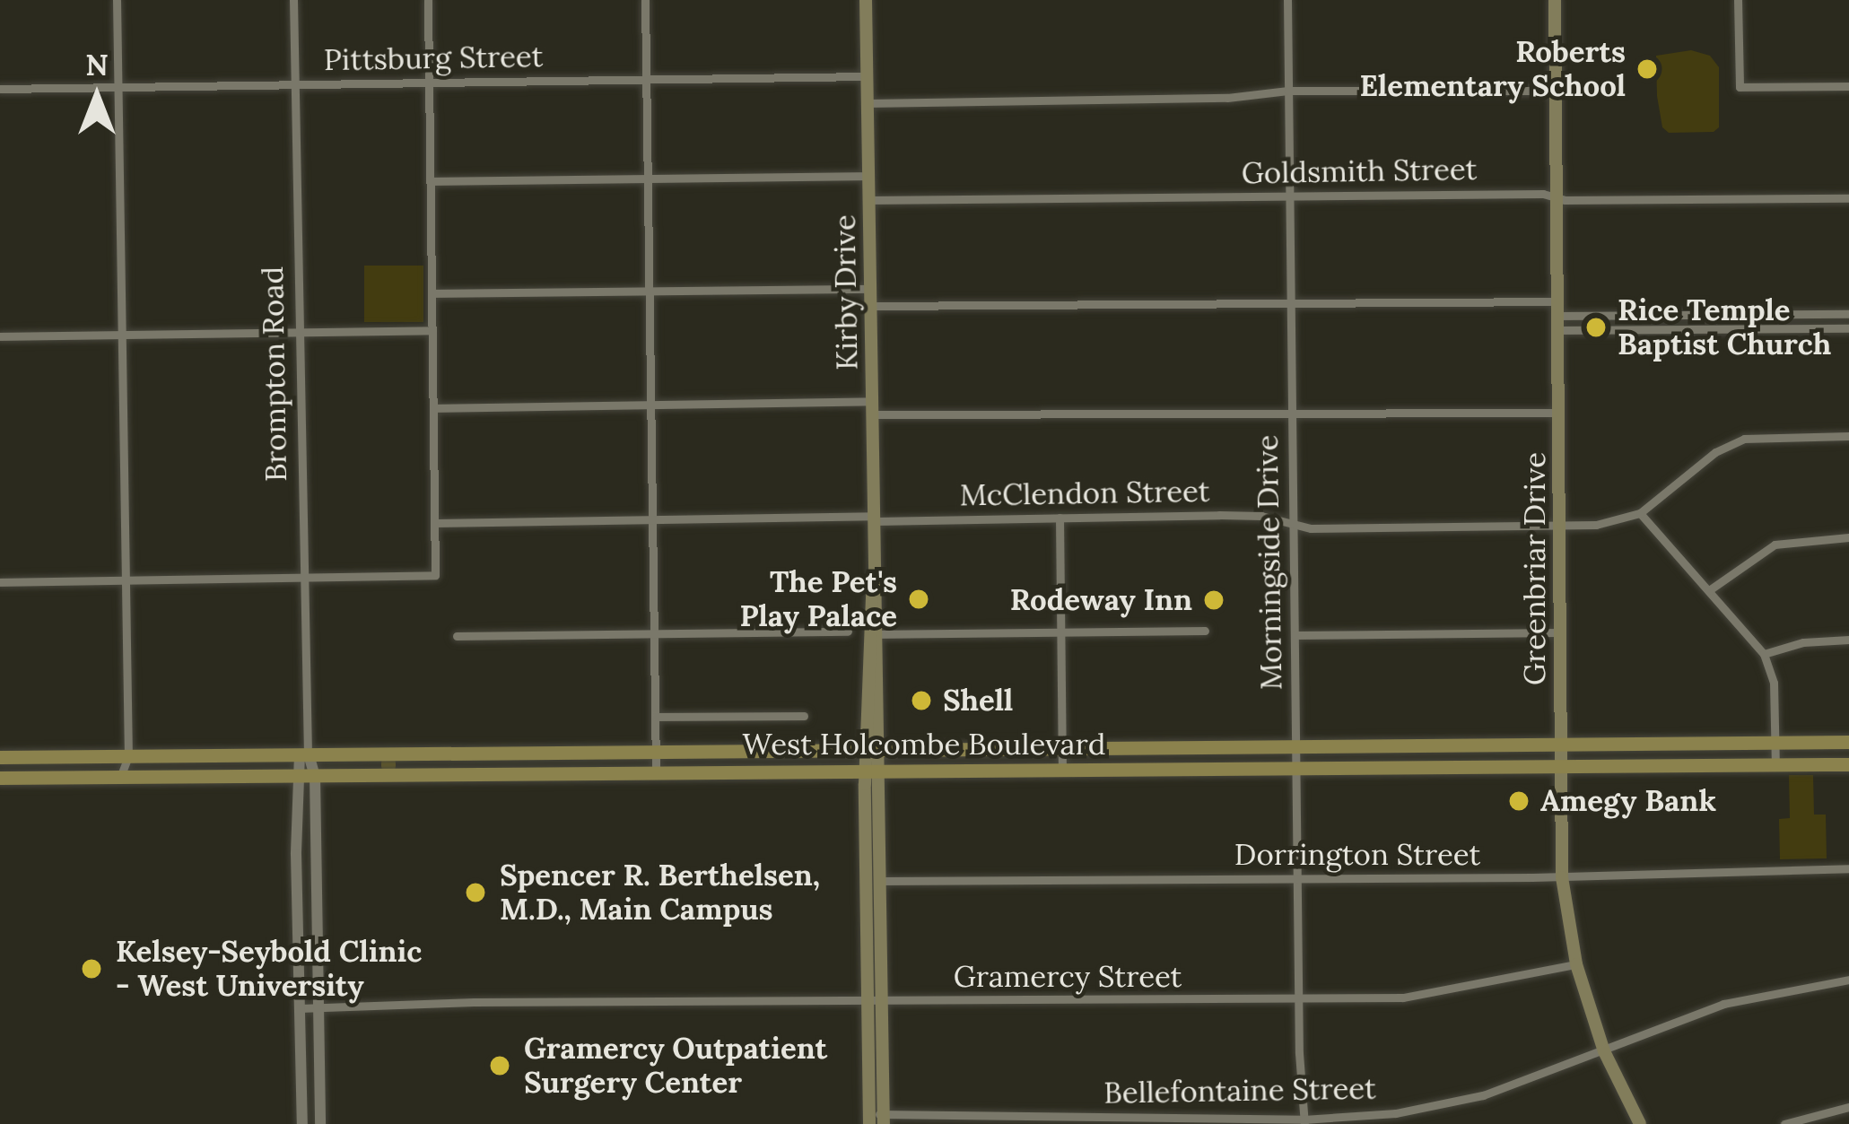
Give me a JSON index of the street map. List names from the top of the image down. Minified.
{"streets":{"main road":["Kirby Drive","Greenbriar Drive","West Holcombe Boulevard"],"street":["Pittsburg Street","Goldsmith Street","Brompton Road","McClendon Street","Morningside Drive","Dorrington Street","Gramercy Street","Bellefontaine Street"]},"crossings":[["Pittsburg Street","Kirby Drive"],["Pittsburg Street","Brompton Road"],["Goldsmith Street","Kirby Drive"],["Goldsmith Street","Morningside Drive"],["Goldsmith Street","Greenbriar Drive"],["Kirby Drive","McClendon Street"],["Kirby Drive","West Holcombe Boulevard"],["Kirby Drive","Dorrington Street"],["Kirby Drive","Gramercy Street"],["Kirby Drive","Bellefontaine Street"],["Brompton Road","West Holcombe Boulevard"],["Brompton Road","Gramercy Street"],["McClendon Street","Morningside Drive"],["McClendon Street","Greenbriar Drive"],["Morningside Drive","West Holcombe Boulevard"],["Morningside Drive","Dorrington Street"],["Morningside Drive","Gramercy Street"],["Morningside Drive","Bellefontaine Street"],["Greenbriar Drive","West Holcombe Boulevard"],["Greenbriar Drive","Dorrington Street"],["Greenbriar Drive","Gramercy Street"],["Greenbriar Drive","Bellefontaine Street"]],"places":["Roberts Elementary School","Rice Temple Baptist Church","The Pet's Play Palace","Rodeway Inn","Shell","Amegy Bank","Spencer R. Berthelsen, M.D., Main Campus","Kelsey-Seybold Clinic - West University","Gramercy Outpatient Surgery Center"],"north":"top"}
